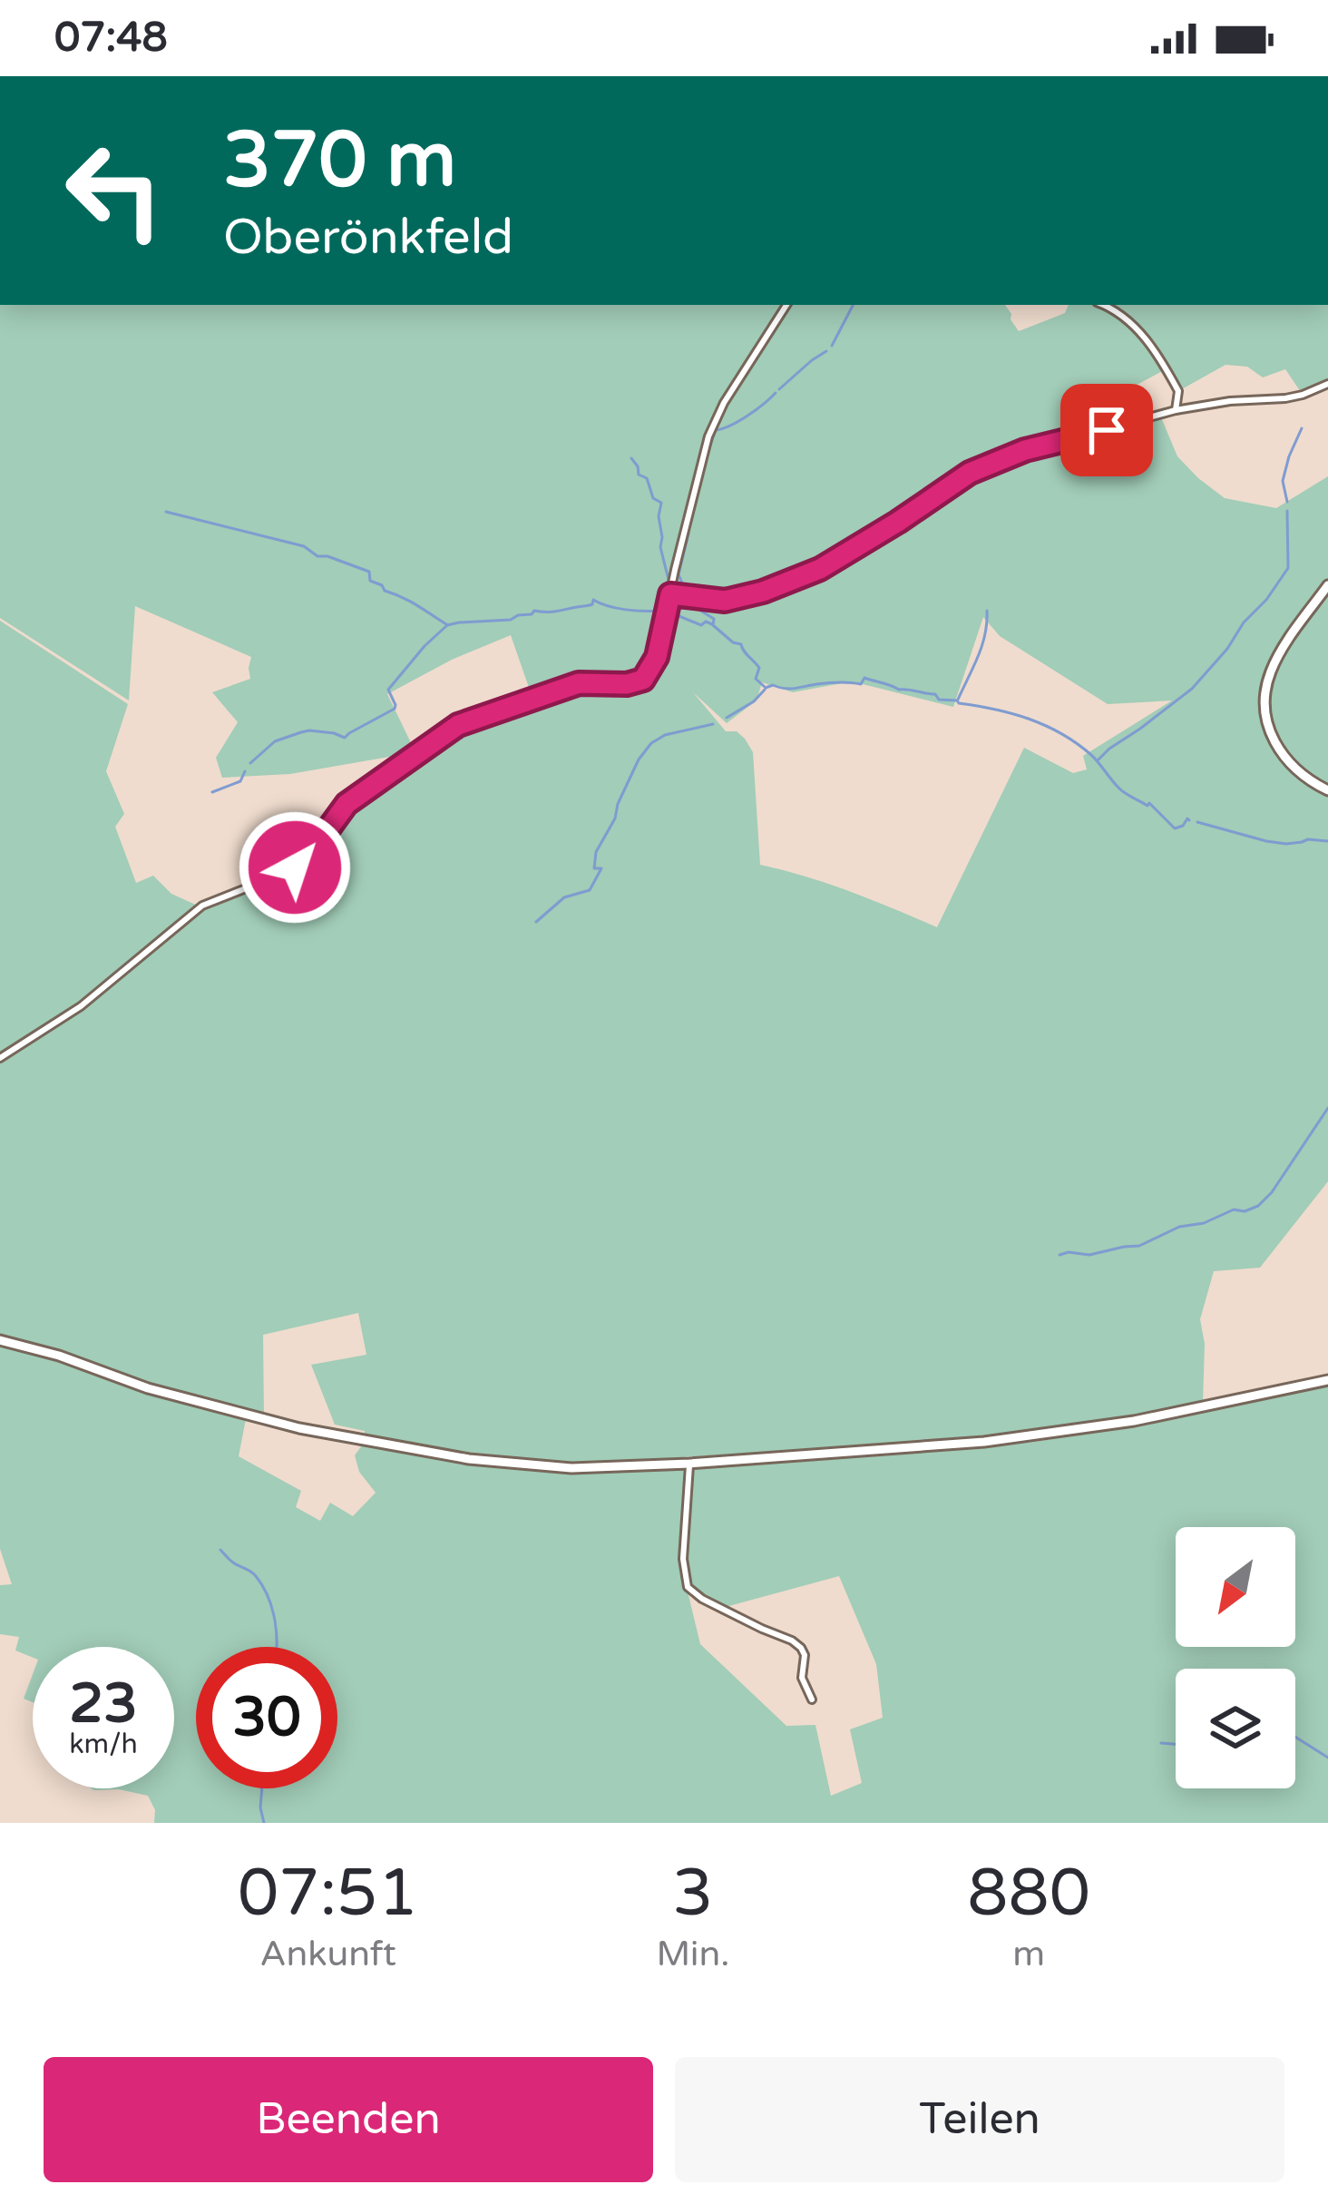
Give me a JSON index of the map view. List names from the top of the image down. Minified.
{"north":"bottom left","page":{"status":"07:48","turn":["370 m","Oberönkfeld"],"speed":"23 km/h","limit":"30","eta":["07:51","Ankunft","3","Min.","880","m"],"buttons":["Beenden","Teilen"]}}
